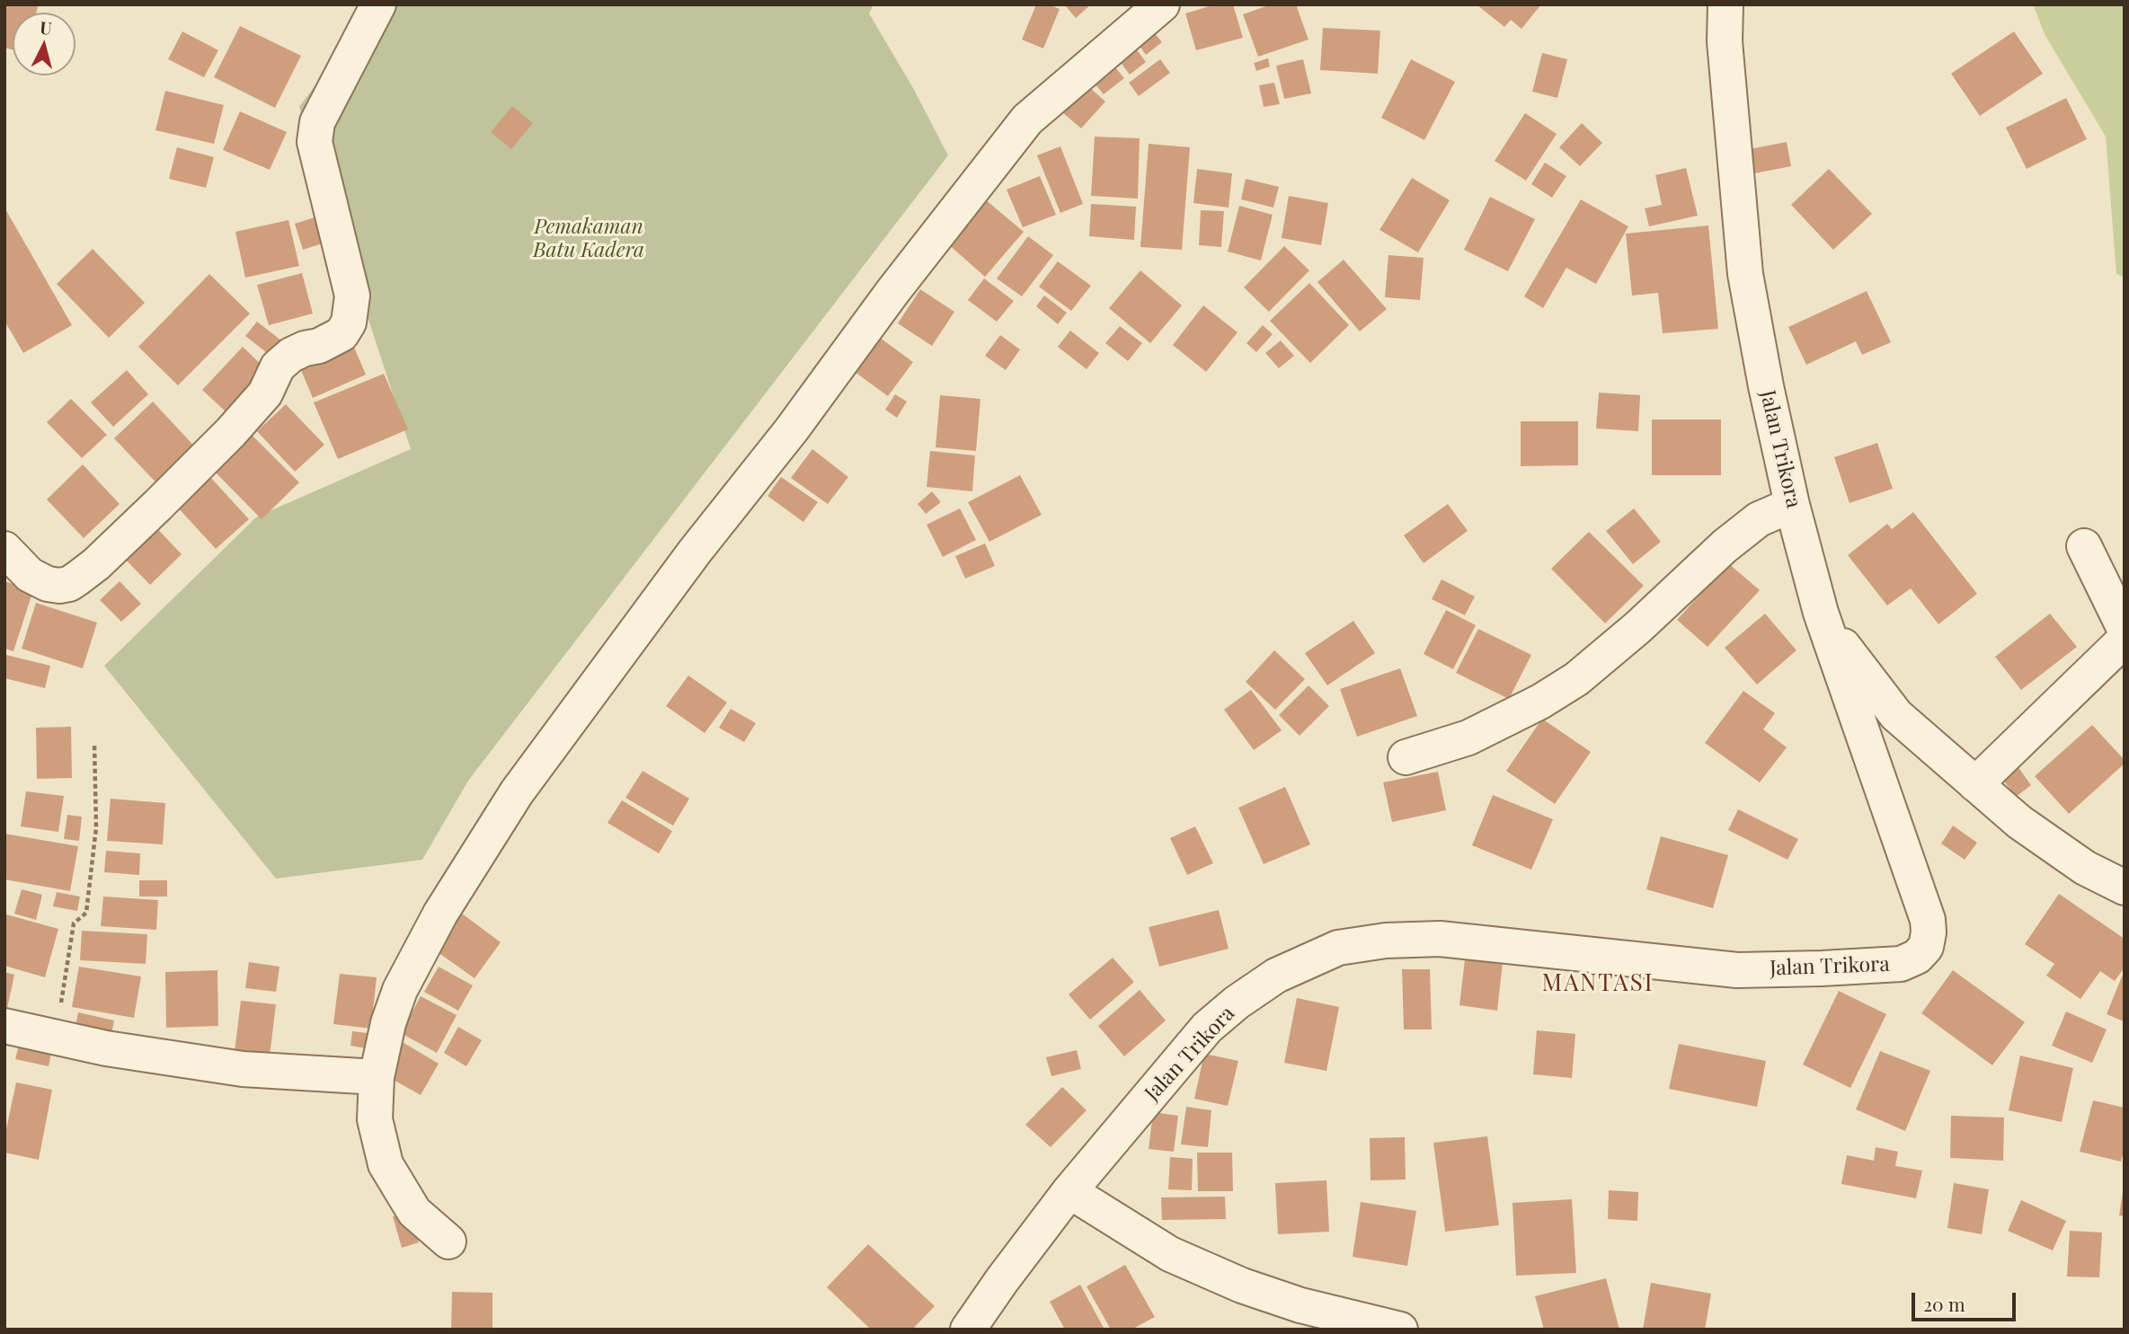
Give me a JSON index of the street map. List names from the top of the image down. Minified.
{"streets":{"street":["Jalan Trikora"]},"districts":["MANTASI"],"parks":["Pemakaman Batu Kadera"],"scale_bar":"20 m","north":"top"}
